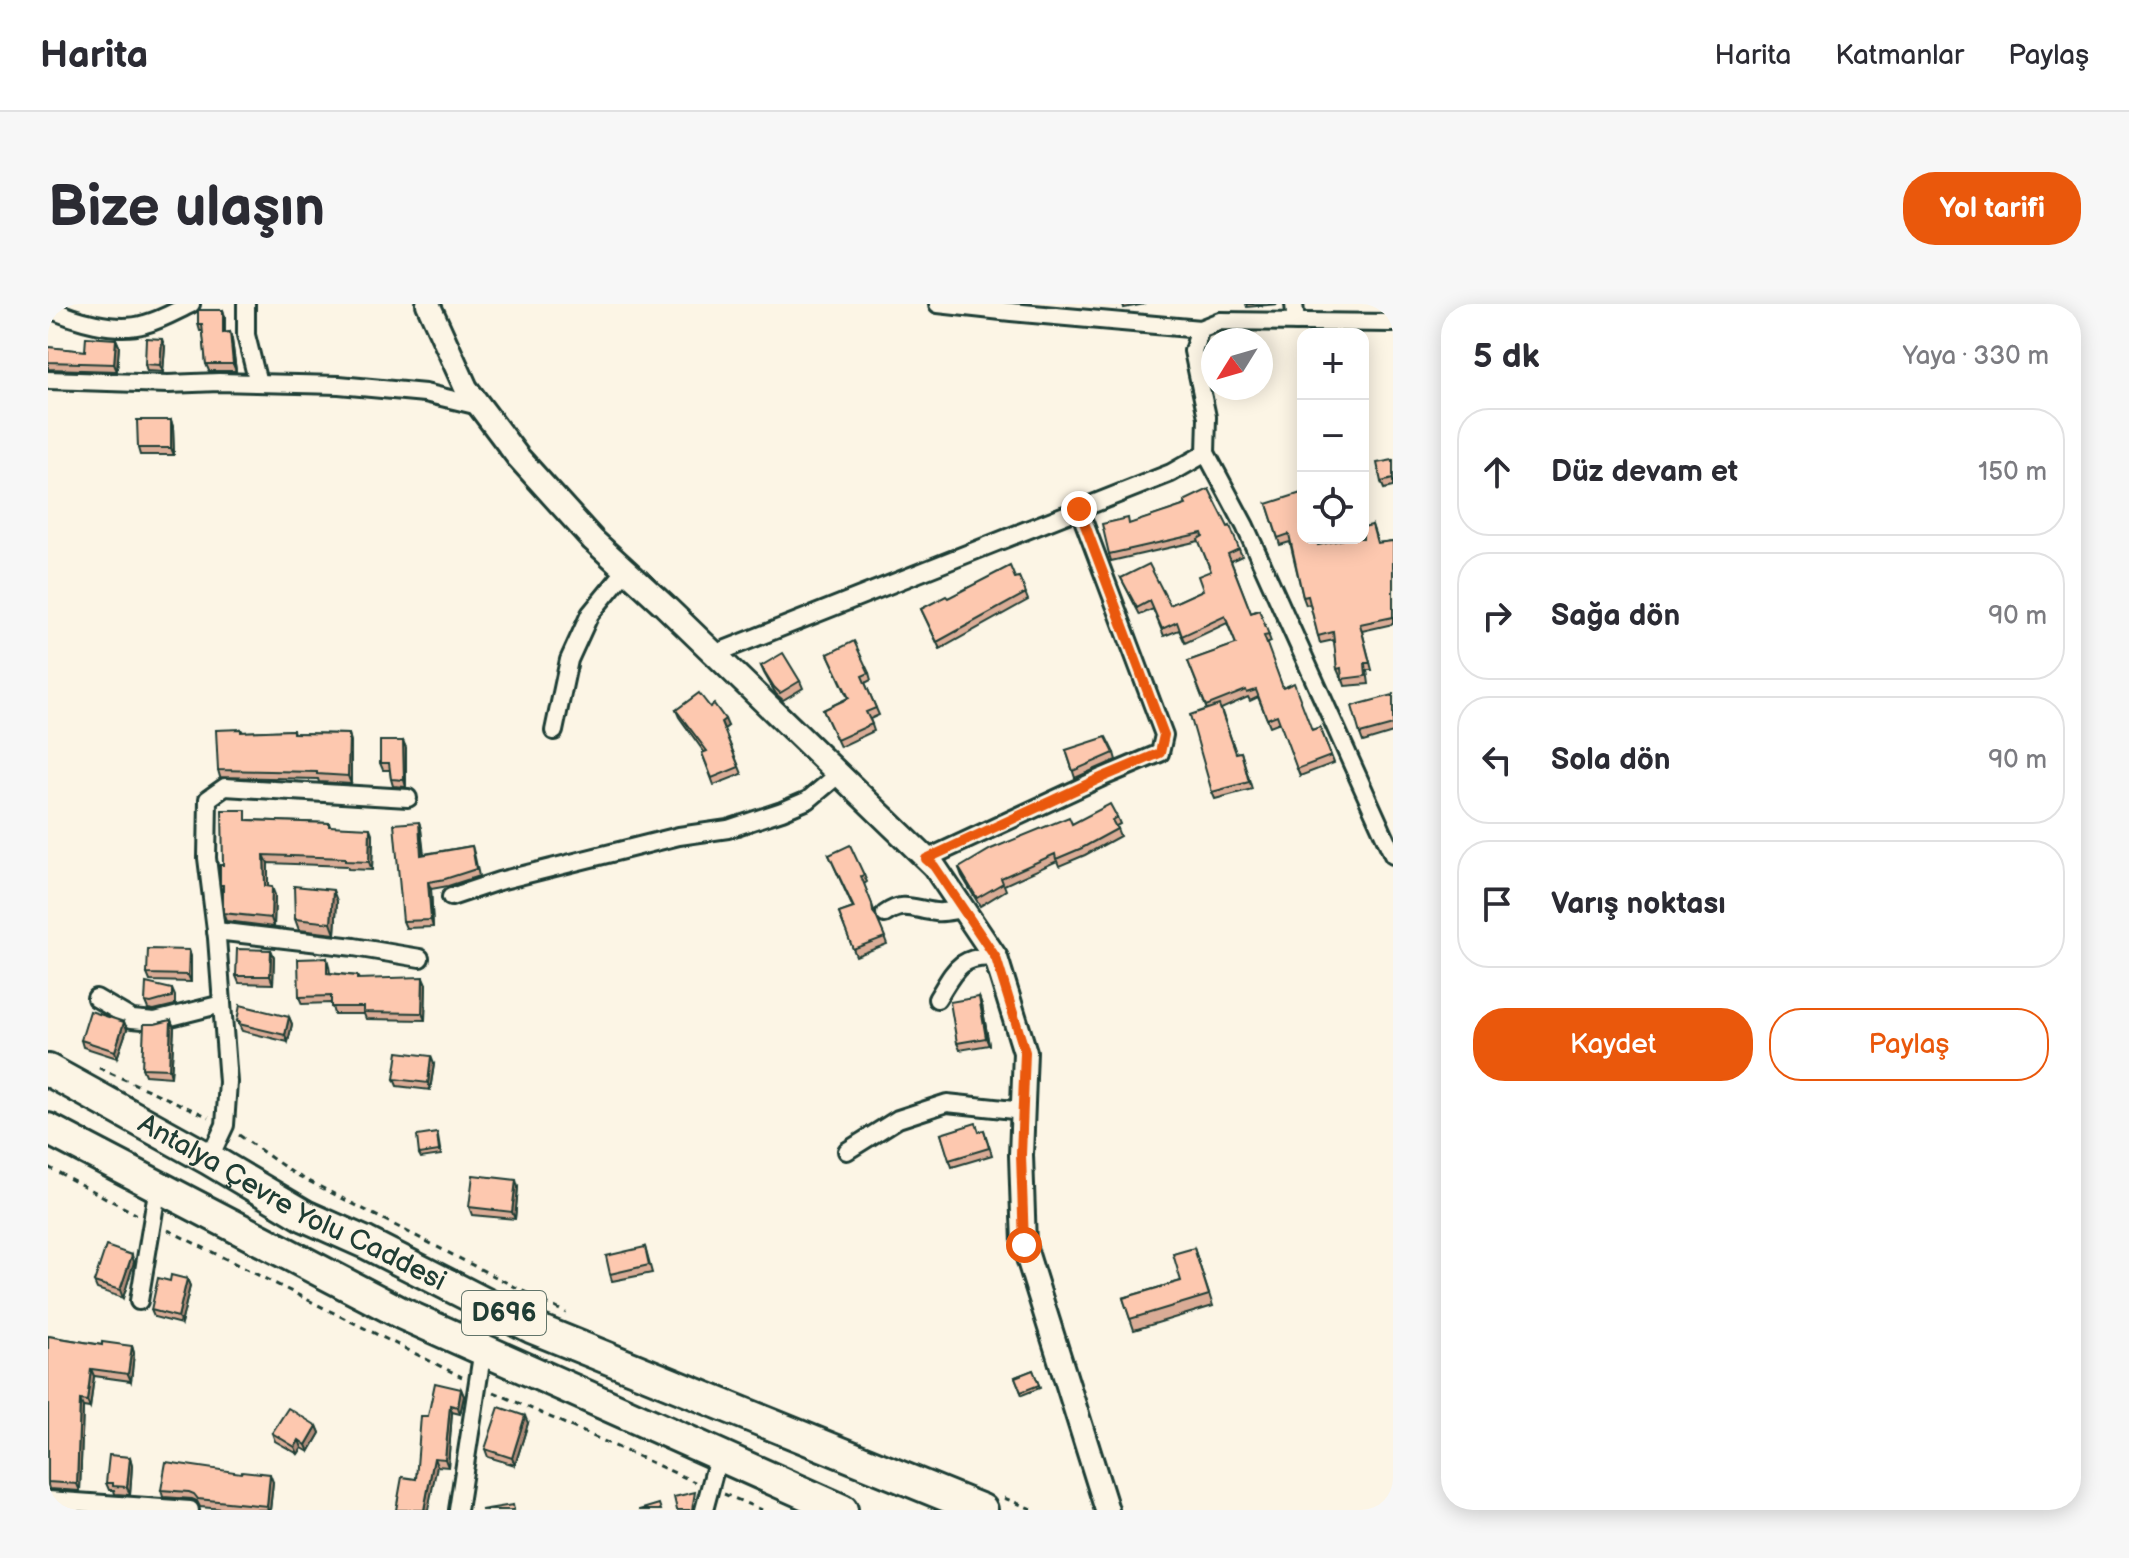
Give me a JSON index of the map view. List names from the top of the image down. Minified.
{"streets":{"highway":["Antalya Çevre Yolu Caddesi","D696"]},"north":"bottom left","page":{"header":"Harita","nav":["Harita","Katmanlar","Paylaş"],"buttons":["Yol tarifi",["Kaydet","Paylaş"]],"title":"Bize ulaşın","heading":["5 dk","Yaya · 330 m"],"map_buttons":["+","−"],"list":[["Düz devam et","150 m"],["Sağa dön","90 m"],["Sola dön","90 m"],"Varış noktası"]}}
